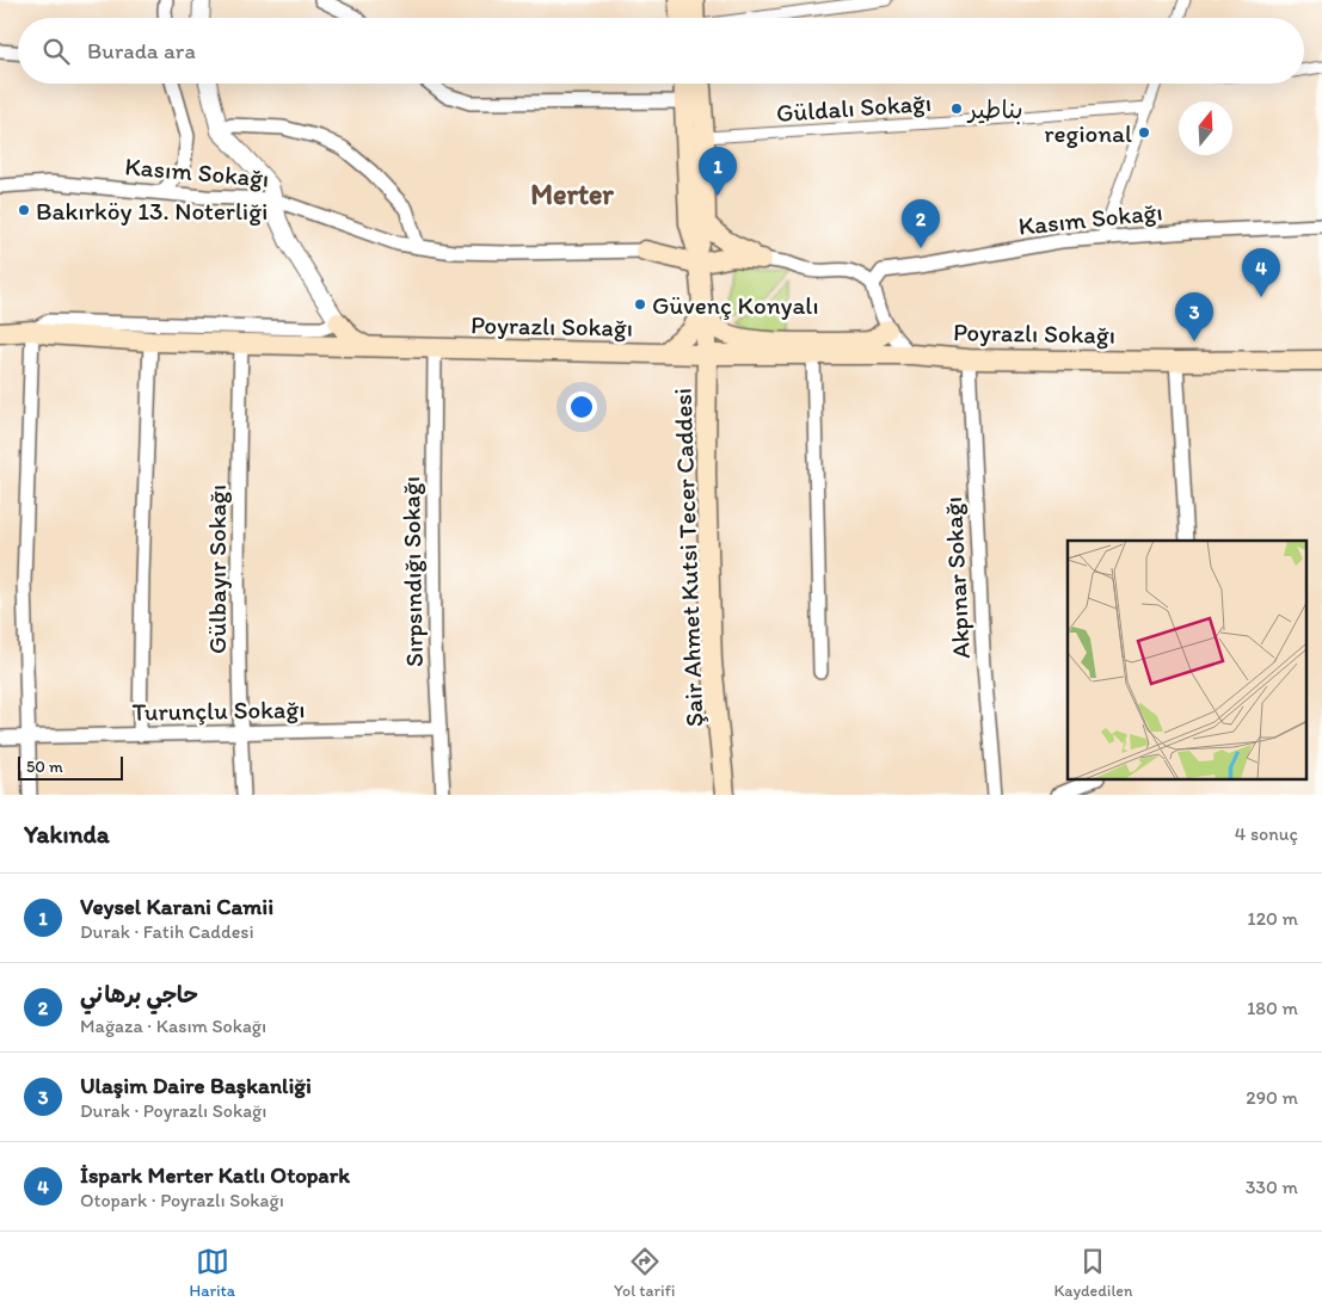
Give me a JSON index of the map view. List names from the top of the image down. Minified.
{"streets":{"main road":["Poyrazlı Sokağı","Şair Ahmet Kutsi Tecer Caddesi"],"street":["Güldalı Sokağı","Kasım Sokağı","Gülbayır Sokağı","Sırpsındığı Sokağı","Akpınar Sokağı","Turunçlu Sokağı"]},"crossings":[["Poyrazlı Sokağı","Şair Ahmet Kutsi Tecer Caddesi"],["Poyrazlı Sokağı","Gülbayır Sokağı"],["Poyrazlı Sokağı","Sırpsındığı Sokağı"],["Poyrazlı Sokağı","Akpınar Sokağı"],["Gülbayır Sokağı","Turunçlu Sokağı"],["Sırpsındığı Sokağı","Turunçlu Sokağı"]],"districts":["Merter"],"places":["بناطير","regional","Bakırköy 13. Noterliği","Güvenç Konyalı"],"scale_bar":"50 m","north":"top","page":{"search":"Burada ara","pins":["1","2","4","3"],"scale":"50 m","heading":["Yakında","4 sonuç"],"list":[{"mark":"1","name":"Veysel Karani Camii","note":"Durak · Fatih Caddesi","value":"120 m"},{"mark":"2","name":"حاجي برهاني","note":"Mağaza · Kasım Sokağı","value":"180 m"},{"mark":"3","name":"Ulaşim Daire Başkanliği","note":"Durak · Poyrazlı Sokağı","value":"290 m"},{"mark":"4","name":"İspark Merter Katlı Otopark","note":"Otopark · Poyrazlı Sokağı","value":"330 m"}],"nav":["Harita","Yol tarifi","Kaydedilen"]}}
